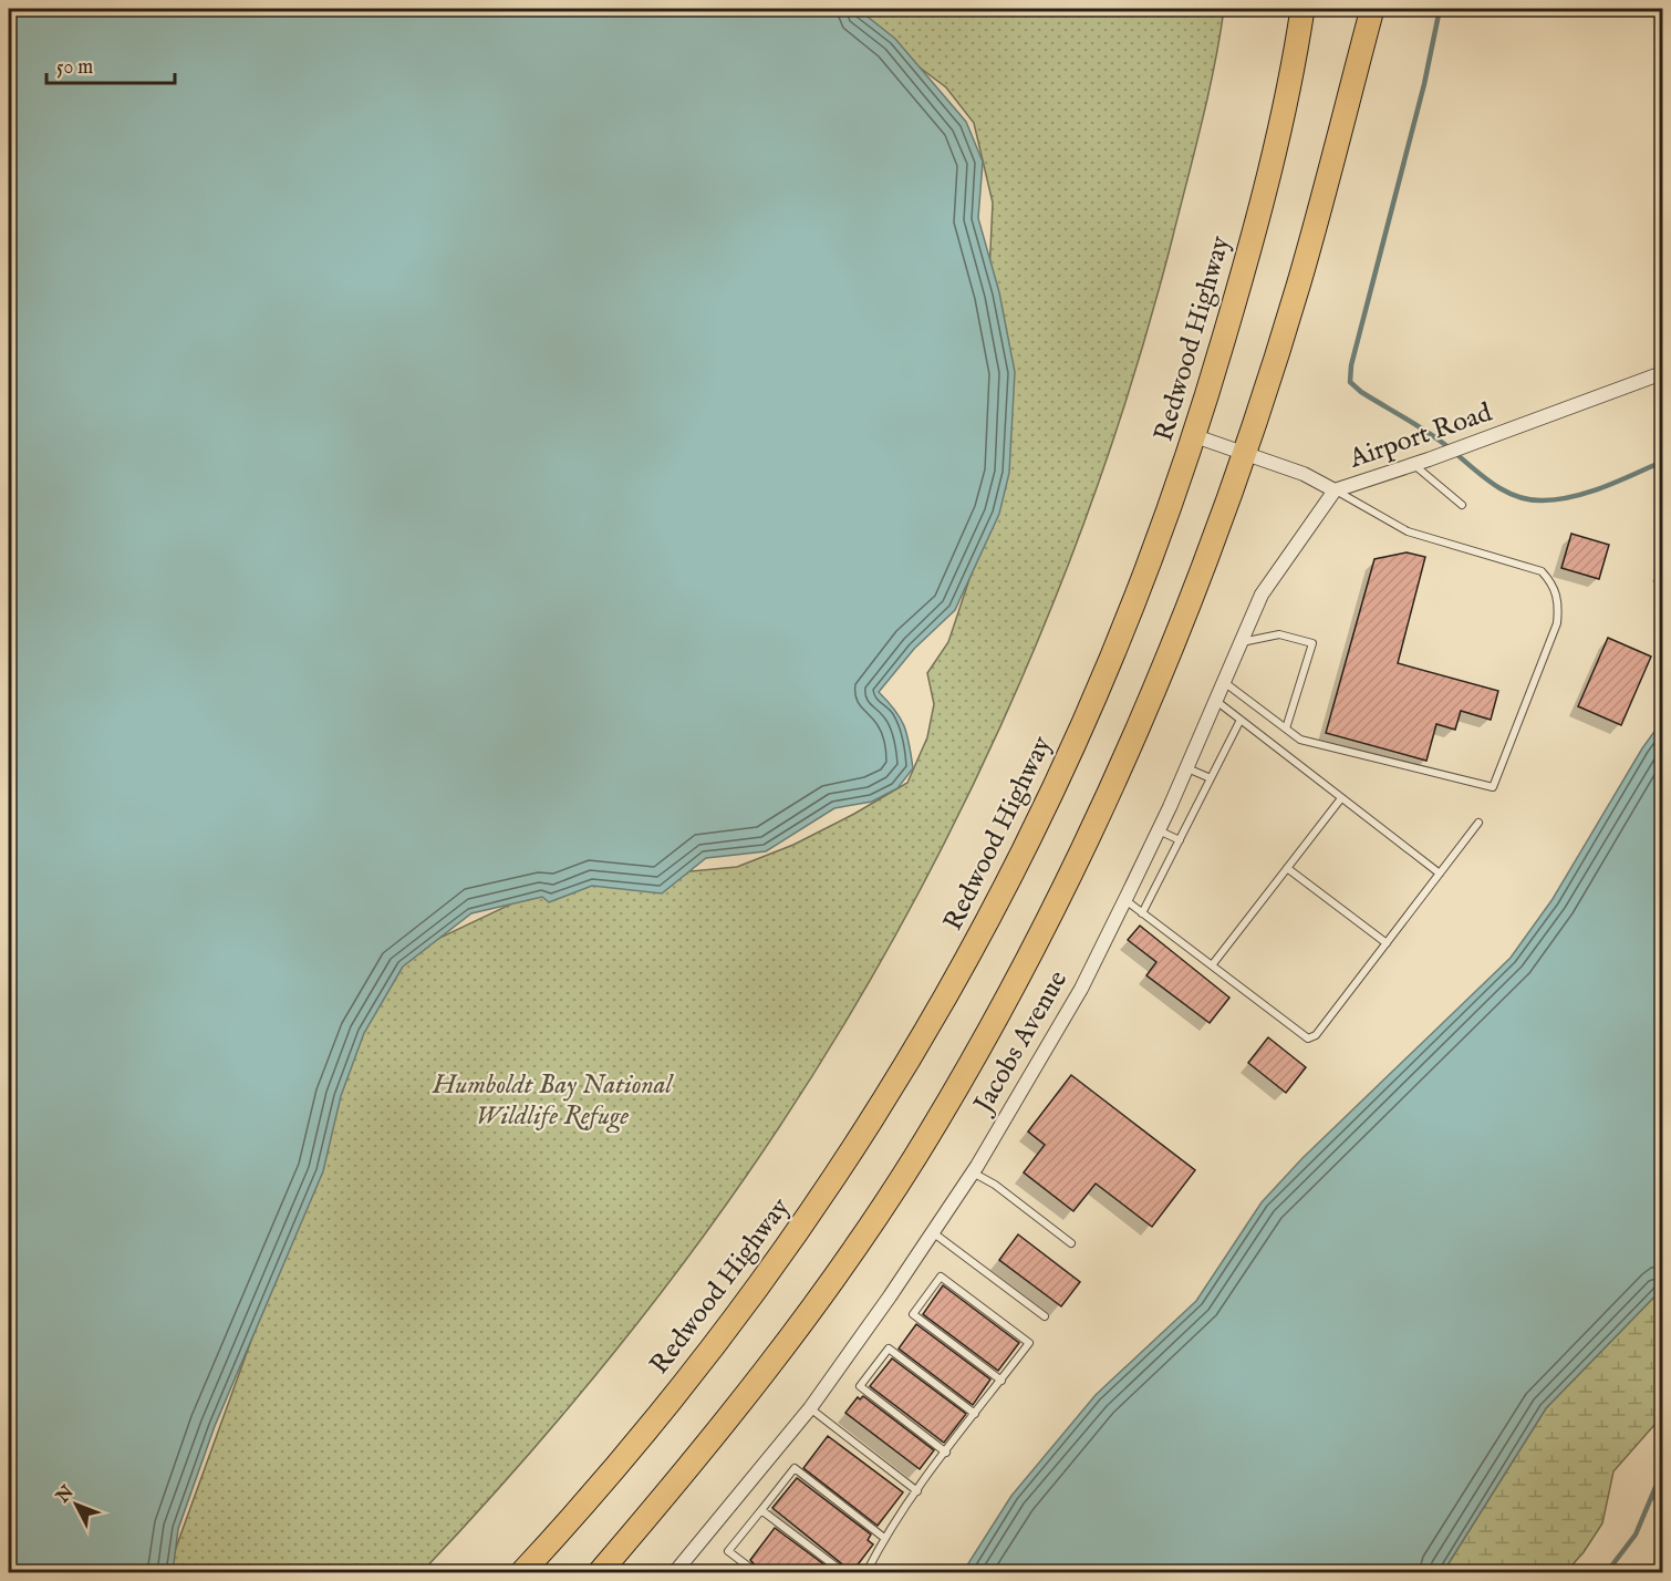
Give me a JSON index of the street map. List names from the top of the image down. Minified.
{"streets":{"highway":["Redwood Highway"],"street":["Airport Road","Jacobs Avenue"]},"crossings":[["Redwood Highway","Airport Road"],["Airport Road","Jacobs Avenue"]],"parks":["Humboldt Bay National Wildlife Refuge"],"scale_bar":"50 m","north":"top left"}
